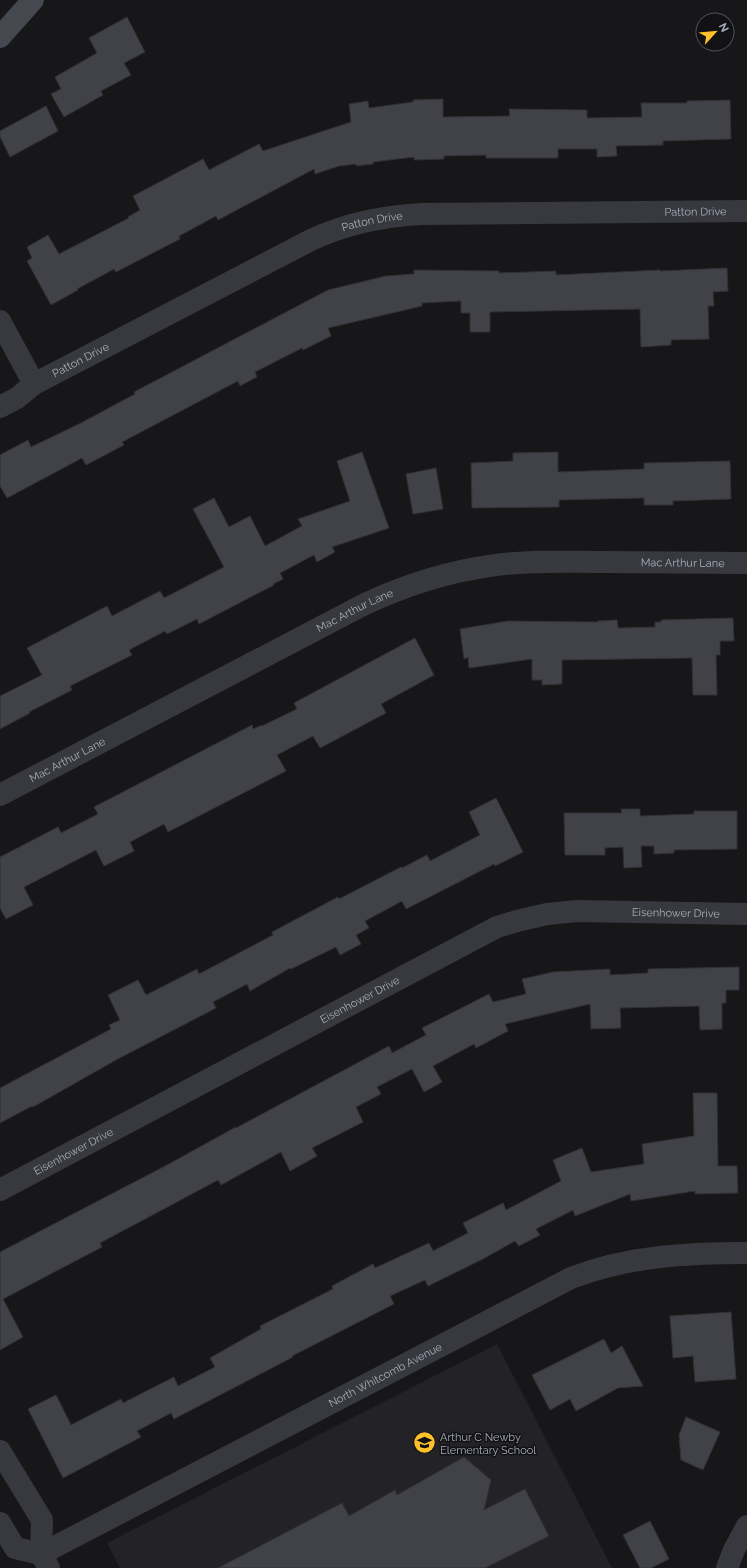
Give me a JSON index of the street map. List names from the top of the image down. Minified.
{"streets":{"street":["Patton Drive","Mac Arthur Lane","Eisenhower Drive","North Whitcomb Avenue"]},"places":{"school or university":["Arthur C Newby Elementary School"]},"north":"top right"}
